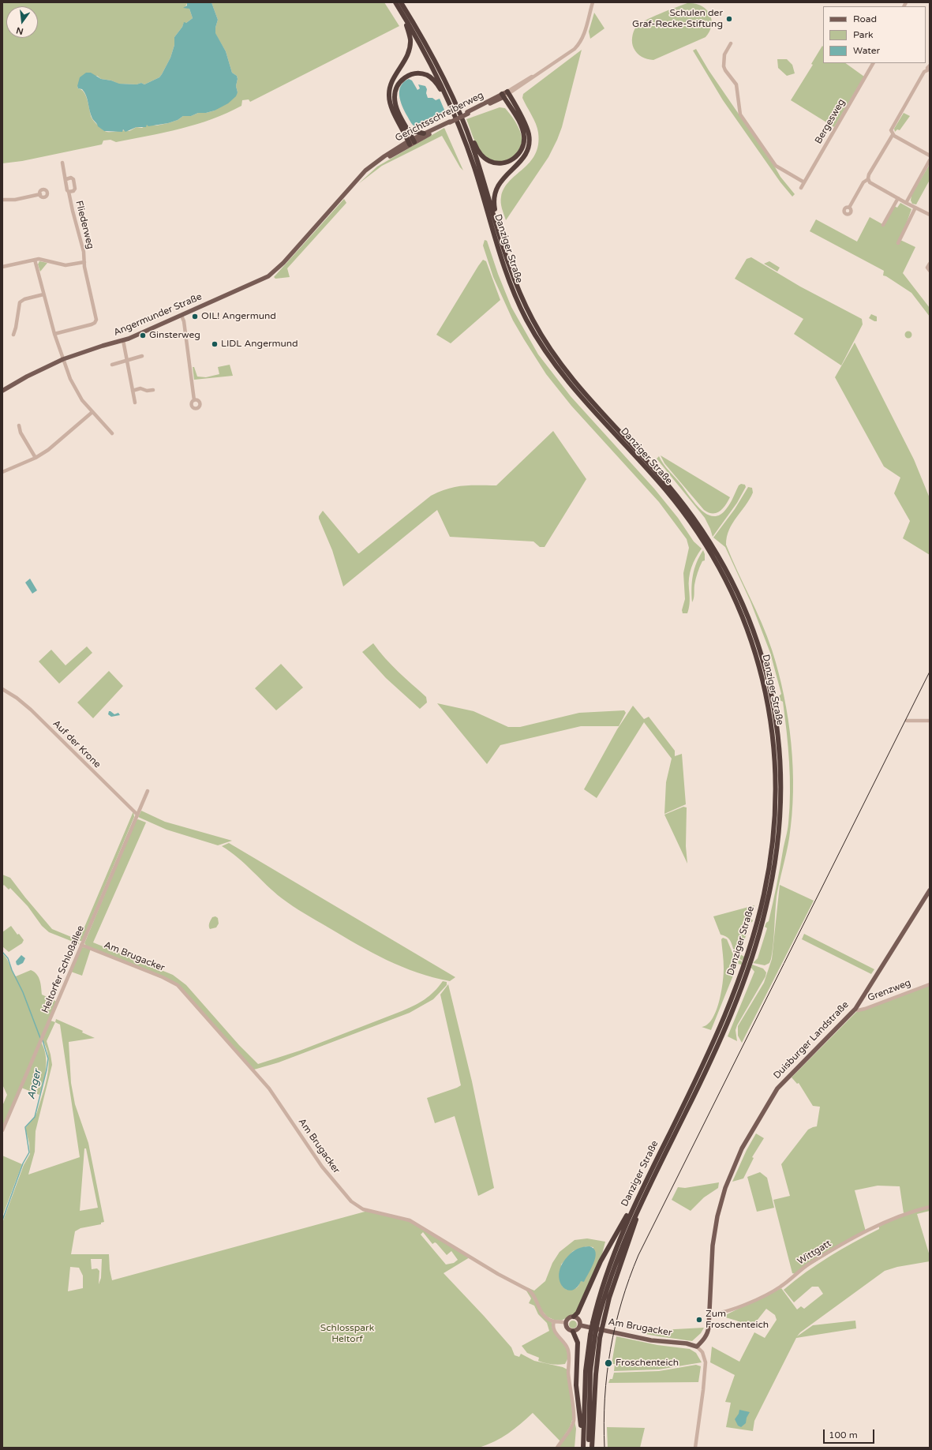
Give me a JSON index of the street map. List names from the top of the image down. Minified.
{"streets":{"highway":["Danziger Straße"],"main road":["Gerichtsschreiberweg","Angermunder Straße","Am Brugacker","Duisburger Landstraße"],"street":["Bergesweg","Fliederweg","Auf der Krone","Heltorfer Schloßallee","Grenzweg","Wittgatt"]},"crossings":[["Gerichtsschreiberweg","Angermunder Straße"],["Auf der Krone","Heltorfer Schloßallee"],["Am Brugacker","Heltorfer Schloßallee"],["Am Brugacker","Duisburger Landstraße"],["Grenzweg","Duisburger Landstraße"],["Duisburger Landstraße","Wittgatt"]],"water":["Anger"],"parks":["Schlosspark Heltorf"],"places":["Schulen der Graf-Recke-Stiftung","OIL! Angermund","Ginsterweg","LIDL Angermund","Zum Froschenteich","Froschenteich"],"legend":["Road","Park","Water"],"scale_bar":"100 m","north":"bottom"}
